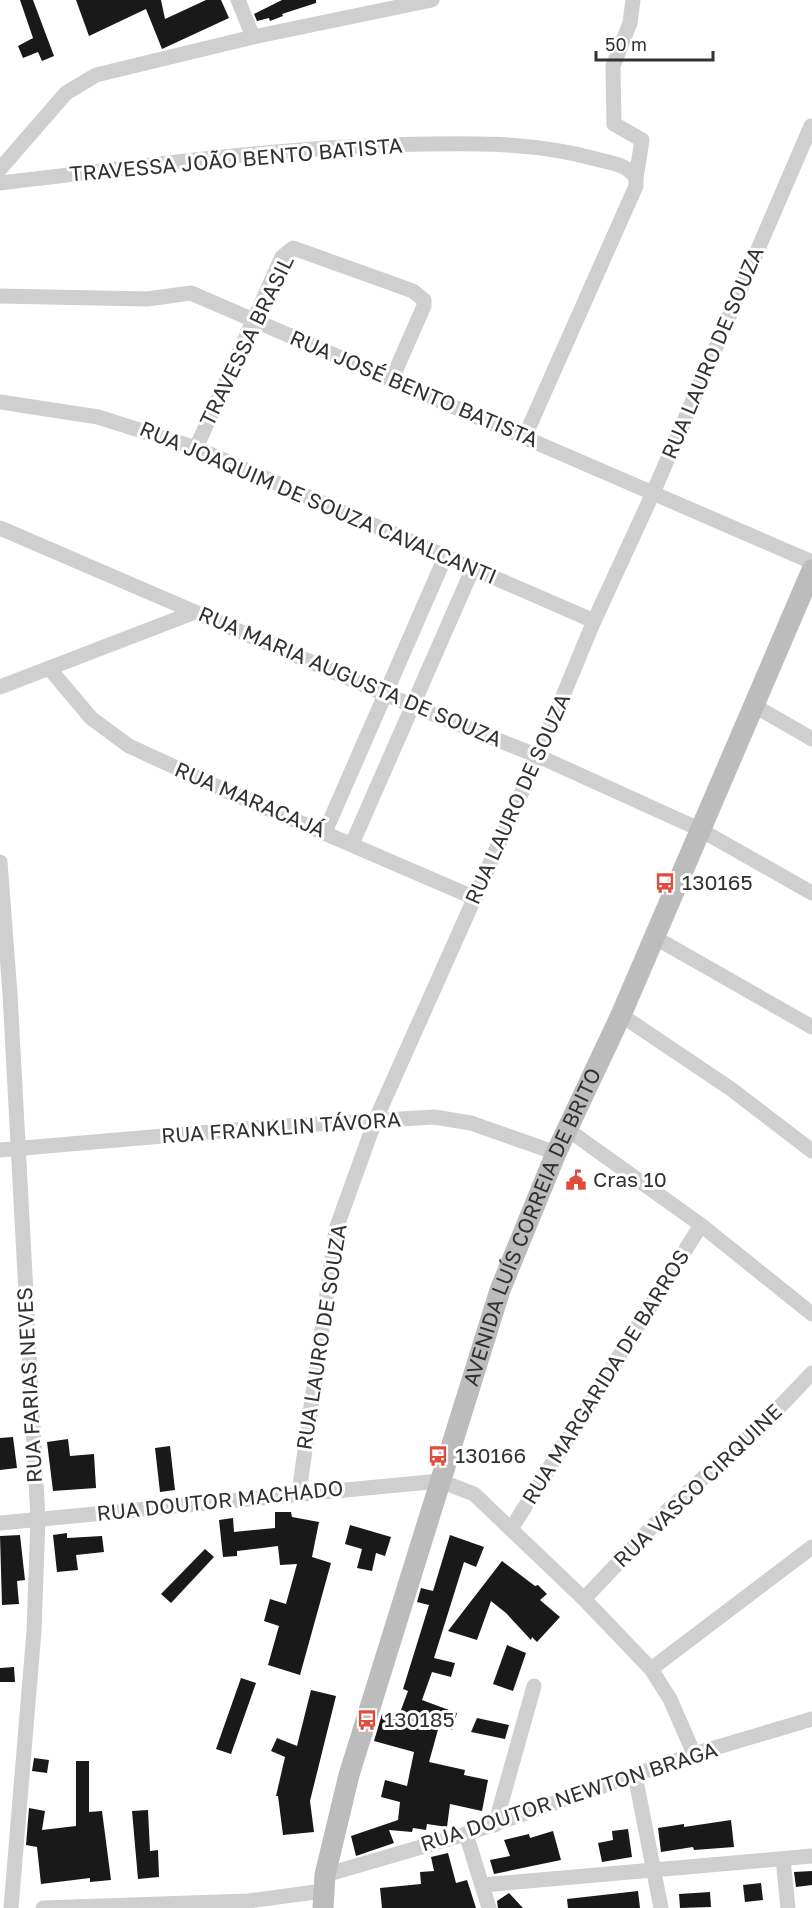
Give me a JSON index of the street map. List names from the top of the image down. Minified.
{"streets":{"main road":["AVENIDA LUÍS CORREIA DE BRITO"],"street":["TRAVESSA JOÃO BENTO BATISTA","TRAVESSA BRASIL","RUA LAURO DE SOUZA","RUA JOSÉ BENTO BATISTA","RUA JOAQUIM DE SOUZA CAVALCANTI","RUA MARIA AUGUSTA DE SOUZA","RUA MARACAJÁ","RUA FRANKLIN TÁVORA","RUA MARGARIDA DE BARROS","RUA FARIAS NEVES","RUA VASCO CIRQUINE","RUA DOUTOR MACHADO","RUA DOUTOR NEWTON BRAGA"]},"crossings":[["TRAVESSA BRASIL","RUA JOSÉ BENTO BATISTA"],["TRAVESSA BRASIL","RUA JOAQUIM DE SOUZA CAVALCANTI"],["RUA LAURO DE SOUZA","RUA JOSÉ BENTO BATISTA"],["RUA LAURO DE SOUZA","RUA JOAQUIM DE SOUZA CAVALCANTI"],["RUA LAURO DE SOUZA","RUA MARIA AUGUSTA DE SOUZA"],["RUA LAURO DE SOUZA","RUA MARACAJÁ"],["RUA LAURO DE SOUZA","RUA FRANKLIN TÁVORA"],["RUA LAURO DE SOUZA","RUA DOUTOR MACHADO"],["RUA MARIA AUGUSTA DE SOUZA","AVENIDA LUÍS CORREIA DE BRITO"],["RUA FRANKLIN TÁVORA","AVENIDA LUÍS CORREIA DE BRITO"],["RUA FRANKLIN TÁVORA","RUA FARIAS NEVES"],["AVENIDA LUÍS CORREIA DE BRITO","RUA DOUTOR MACHADO"],["AVENIDA LUÍS CORREIA DE BRITO","RUA DOUTOR NEWTON BRAGA"],["RUA FARIAS NEVES","RUA DOUTOR MACHADO"]],"places":{"bus stop":["130165","130166","130185"],"public building":["Cras 10"]},"scale_bar":"50 m"}
